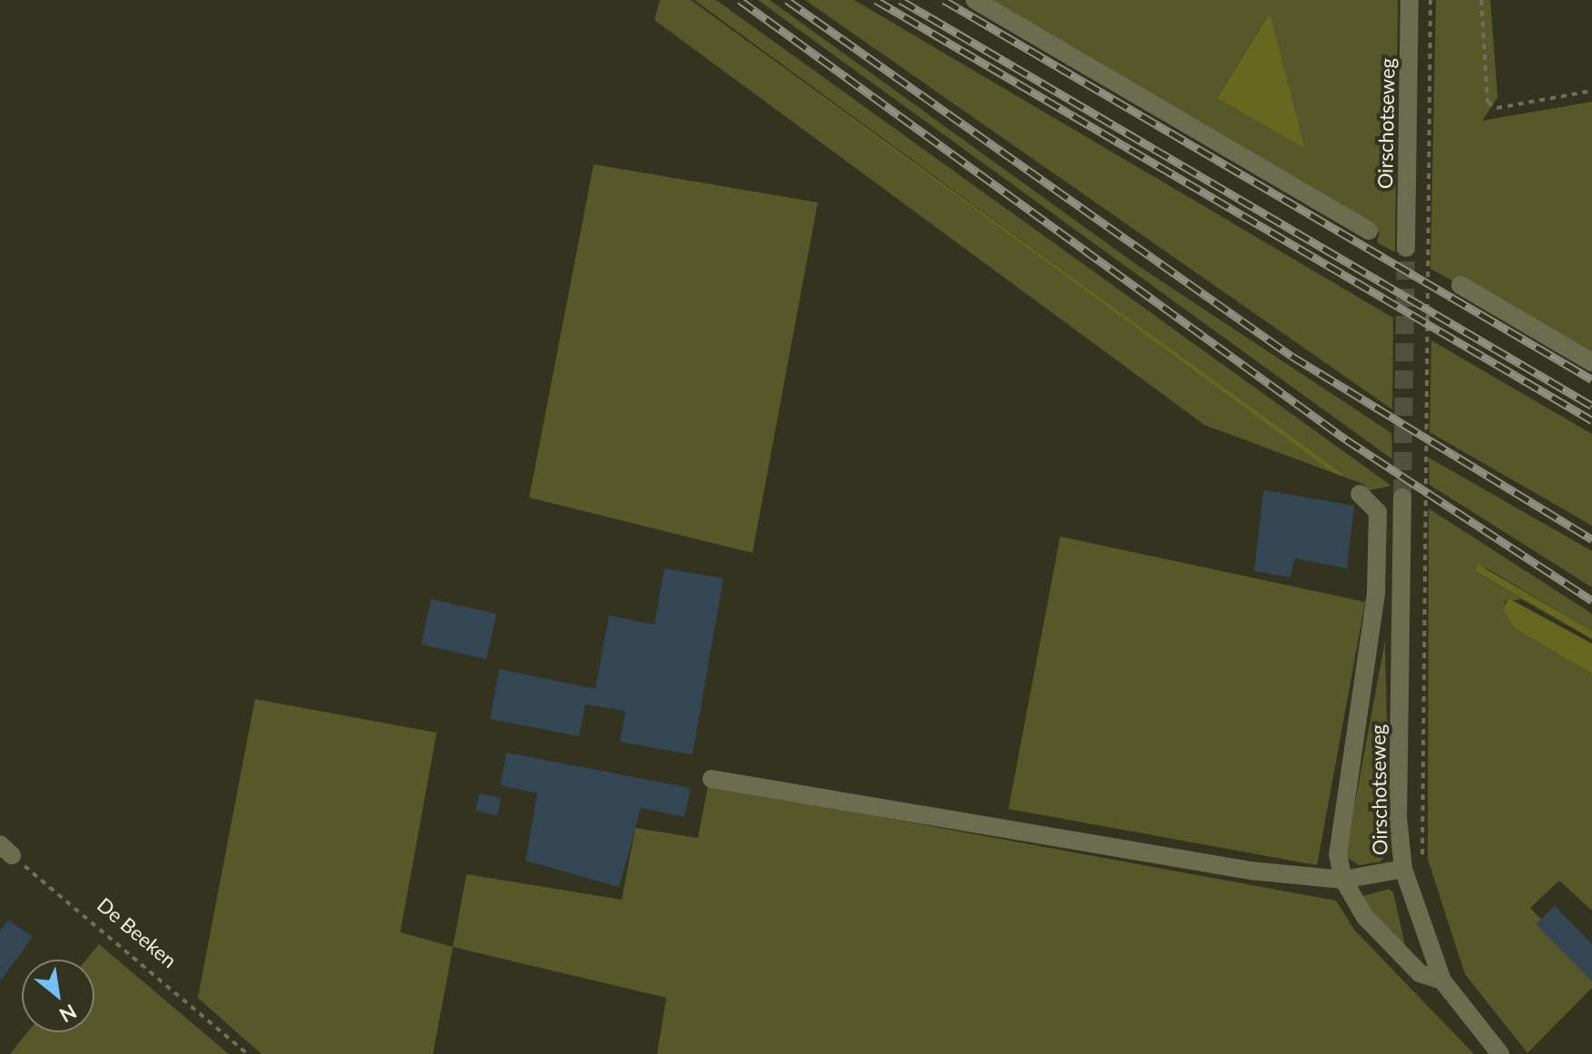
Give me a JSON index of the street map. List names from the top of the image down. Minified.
{"streets":{"street":["Oirschotseweg"],"path":["De Beeken"]},"north":"bottom right"}
